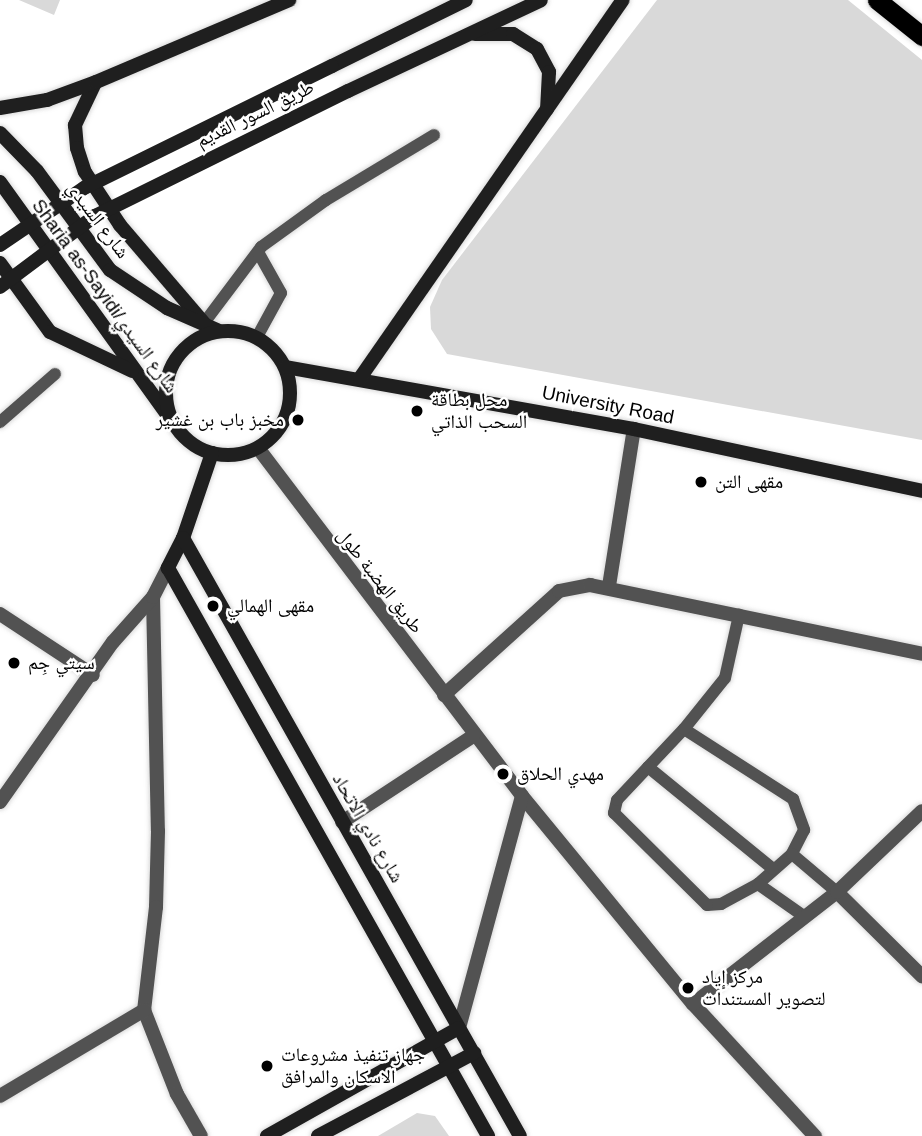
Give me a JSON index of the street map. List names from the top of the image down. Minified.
{"streets":{"main road":["طريق السور القديم","شارع السيدي","Sharia as-Sayidi/شارع السيدي","University Road","شارع نادي الاتحاد"],"street":["طريق الهضبة طول"]},"crossings":[["شارع السيدي","Sharia as-Sayidi/شارع السيدي"],["شارع السيدي","University Road"],["شارع السيدي","طريق الهضبة طول"],["Sharia as-Sayidi/شارع السيدي","University Road"],["Sharia as-Sayidi/شارع السيدي","طريق الهضبة طول"],["University Road","طريق الهضبة طول"]],"places":["محل بطاقة السحب الذاتي","مخبز باب بن غشير","مقهى التن","مقهى الهمالي","سيتي جِم","مهدي الحلاق","مركز إياد لتصوير المستندات","جهاز تنفيذ مشروعات الاسكان والمرافق"]}
